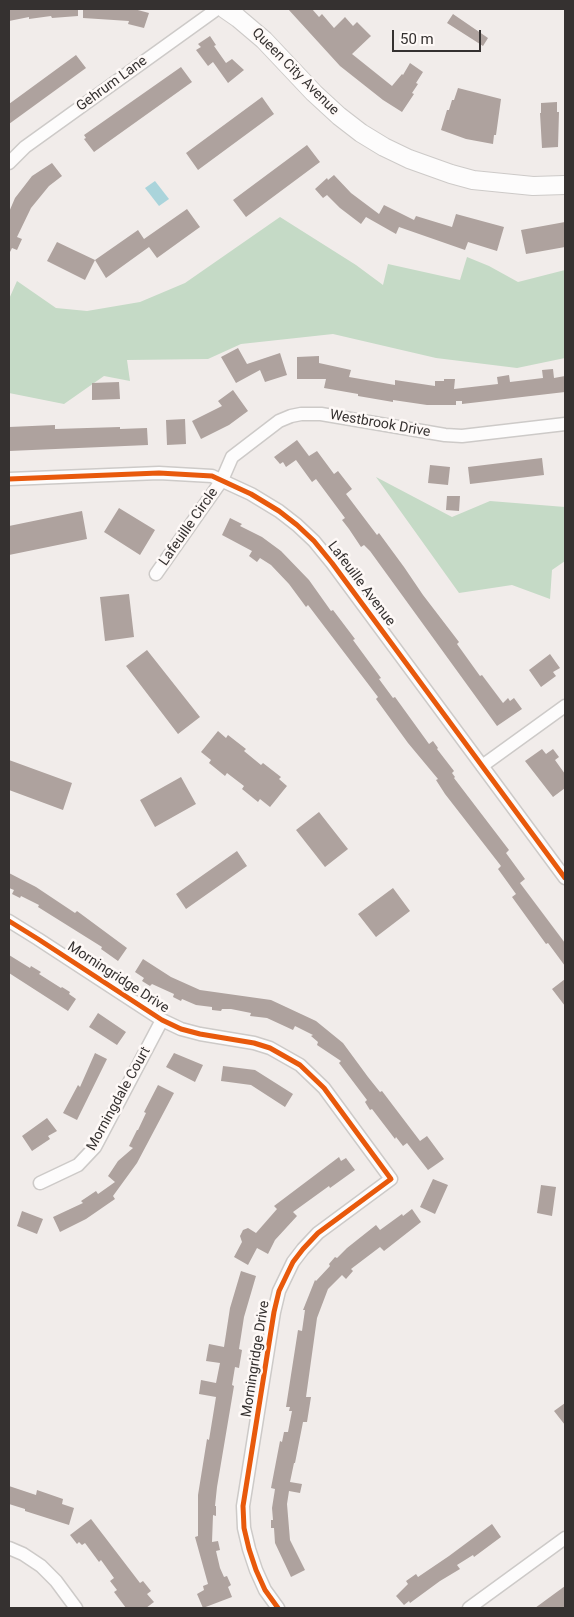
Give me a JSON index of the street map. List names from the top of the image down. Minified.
{"streets":{"main road":["Queen City Avenue"],"street":["Gehrum Lane","Westbrook Drive","Lafeuille Circle","Lafeuille Avenue","Morningridge Drive","Morningdale Court"]},"crossings":[["Westbrook Drive","Lafeuille Circle"],["Westbrook Drive","Lafeuille Avenue"],["Lafeuille Circle","Lafeuille Avenue"],["Morningridge Drive","Morningdale Court"]],"scale_bar":"50 m"}
